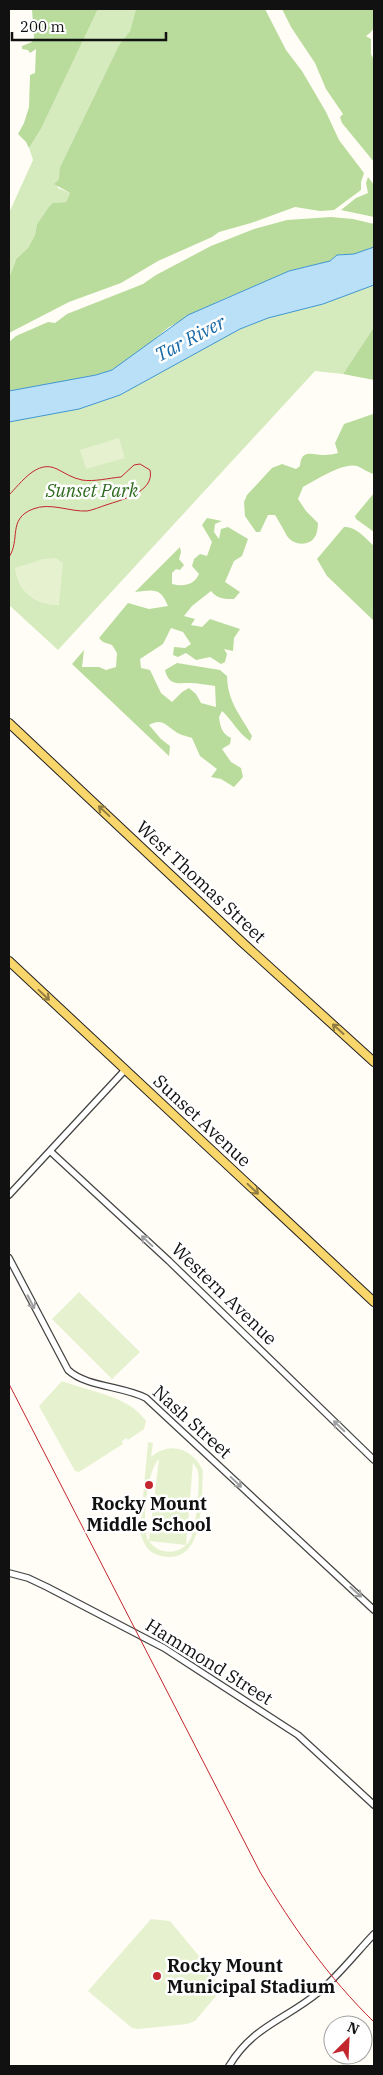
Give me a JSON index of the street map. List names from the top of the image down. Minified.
{"streets":{"main road":["West Thomas Street","Sunset Avenue"],"street":["Western Avenue","Nash Street","Hammond Street"]},"one_way":["West Thomas Street","Sunset Avenue","Western Avenue","Nash Street"],"water":["Tar River"],"parks":["Sunset Park"],"places":["Rocky Mount Middle School","Rocky Mount Municipal Stadium"],"scale_bar":"200 m","north":"top right"}
